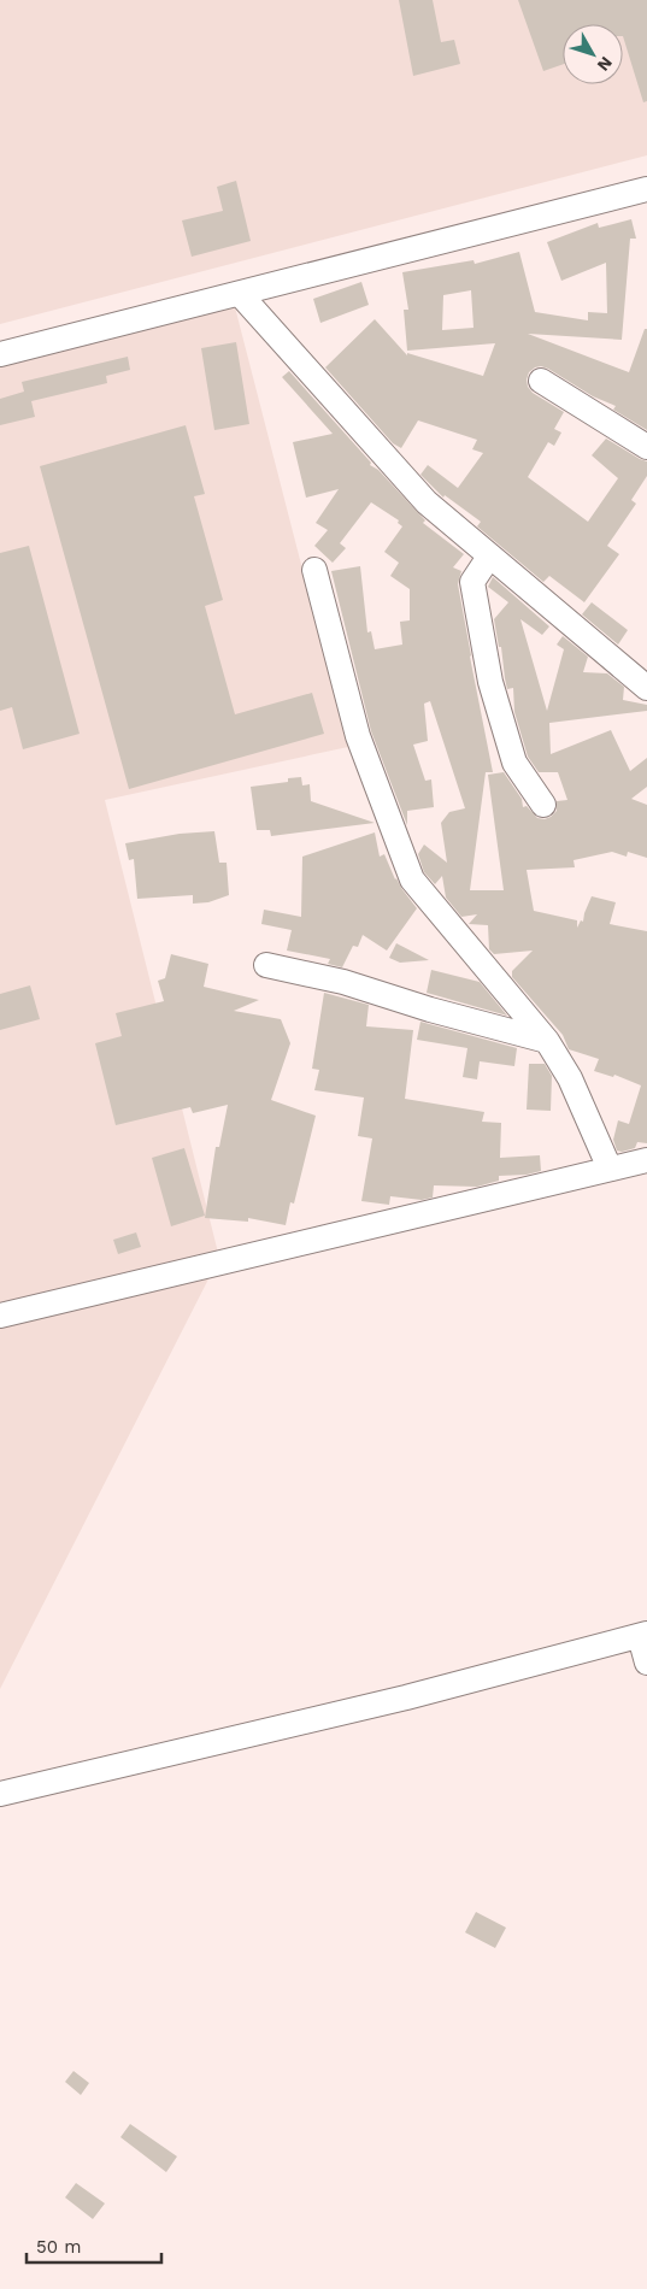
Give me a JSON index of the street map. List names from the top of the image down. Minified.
{"scale_bar":"50 m","north":"bottom right"}
